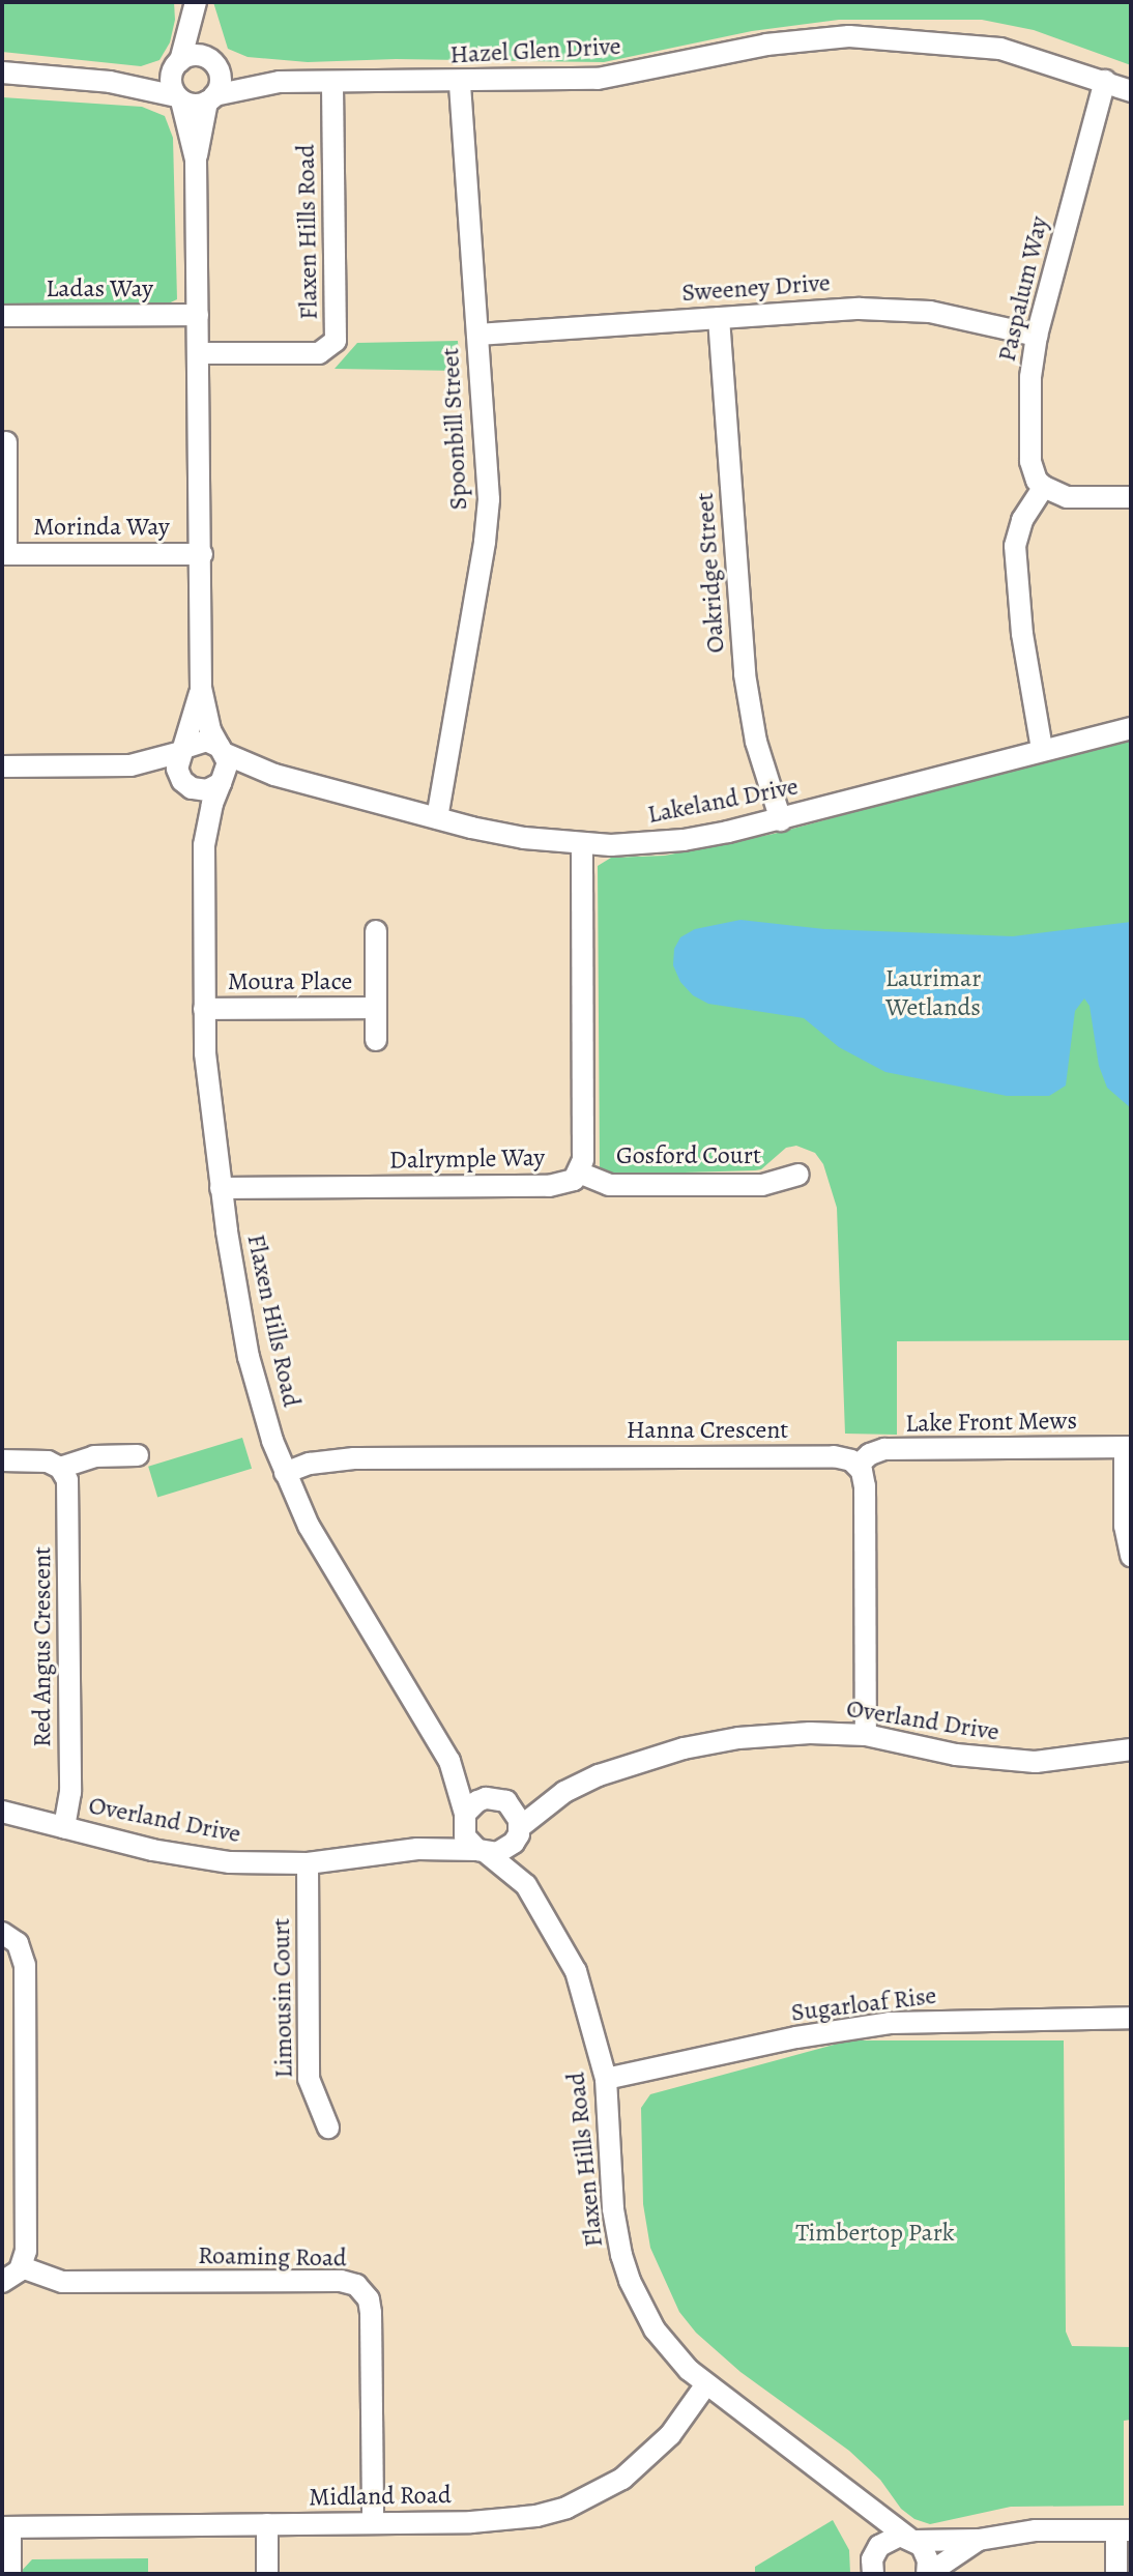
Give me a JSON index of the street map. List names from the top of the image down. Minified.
{"streets":{"street":["Hazel Glen Drive","Flaxen Hills Road","Sweeney Drive","Ladas Way","Paspalum Way","Spoonbill Street","Morinda Way","Oakridge Street","Lakeland Drive","Moura Place","Gosford Court","Dalrymple Way","Lake Front Mews","Hanna Crescent","Red Angus Crescent","Overland Drive","Limousin Court","Sugarloaf Rise","Roaming Road","Midland Road"]},"crossings":[["Hazel Glen Drive","Flaxen Hills Road"],["Hazel Glen Drive","Paspalum Way"],["Hazel Glen Drive","Spoonbill Street"],["Flaxen Hills Road","Lakeland Drive"],["Flaxen Hills Road","Moura Place"],["Flaxen Hills Road","Dalrymple Way"],["Flaxen Hills Road","Hanna Crescent"],["Flaxen Hills Road","Overland Drive"],["Flaxen Hills Road","Sugarloaf Rise"],["Flaxen Hills Road","Midland Road"],["Sweeney Drive","Paspalum Way"],["Sweeney Drive","Spoonbill Street"],["Sweeney Drive","Oakridge Street"],["Spoonbill Street","Lakeland Drive"],["Oakridge Street","Lakeland Drive"],["Lakeland Drive","Dalrymple Way"],["Gosford Court","Dalrymple Way"],["Lake Front Mews","Hanna Crescent"],["Red Angus Crescent","Overland Drive"],["Overland Drive","Limousin Court"],["Roaming Road","Midland Road"]],"parks":["Laurimar Wetlands","Timbertop Park"]}
